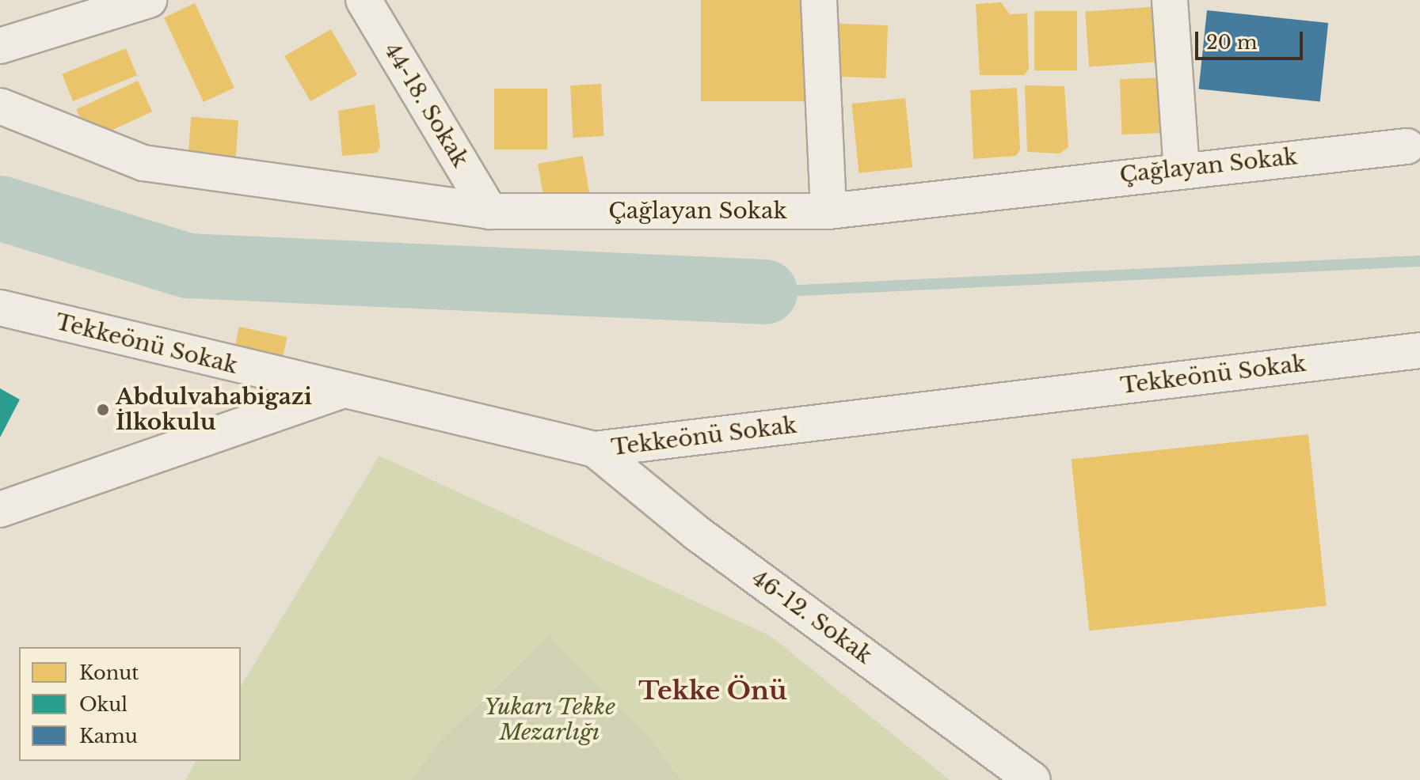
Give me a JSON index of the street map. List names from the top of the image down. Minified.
{"streets":{"street":["44-18. Sokak","Çağlayan Sokak","Tekkeönü Sokak","46-12. Sokak"]},"crossings":[["44-18. Sokak","Çağlayan Sokak"],["Tekkeönü Sokak","46-12. Sokak"]],"districts":["Tekke Önü"],"parks":["Yukarı Tekke Mezarlığı"],"places":["Abdulvahabigazi İlkokulu"],"legend":["Konut","Okul","Kamu"],"scale_bar":"20 m"}
